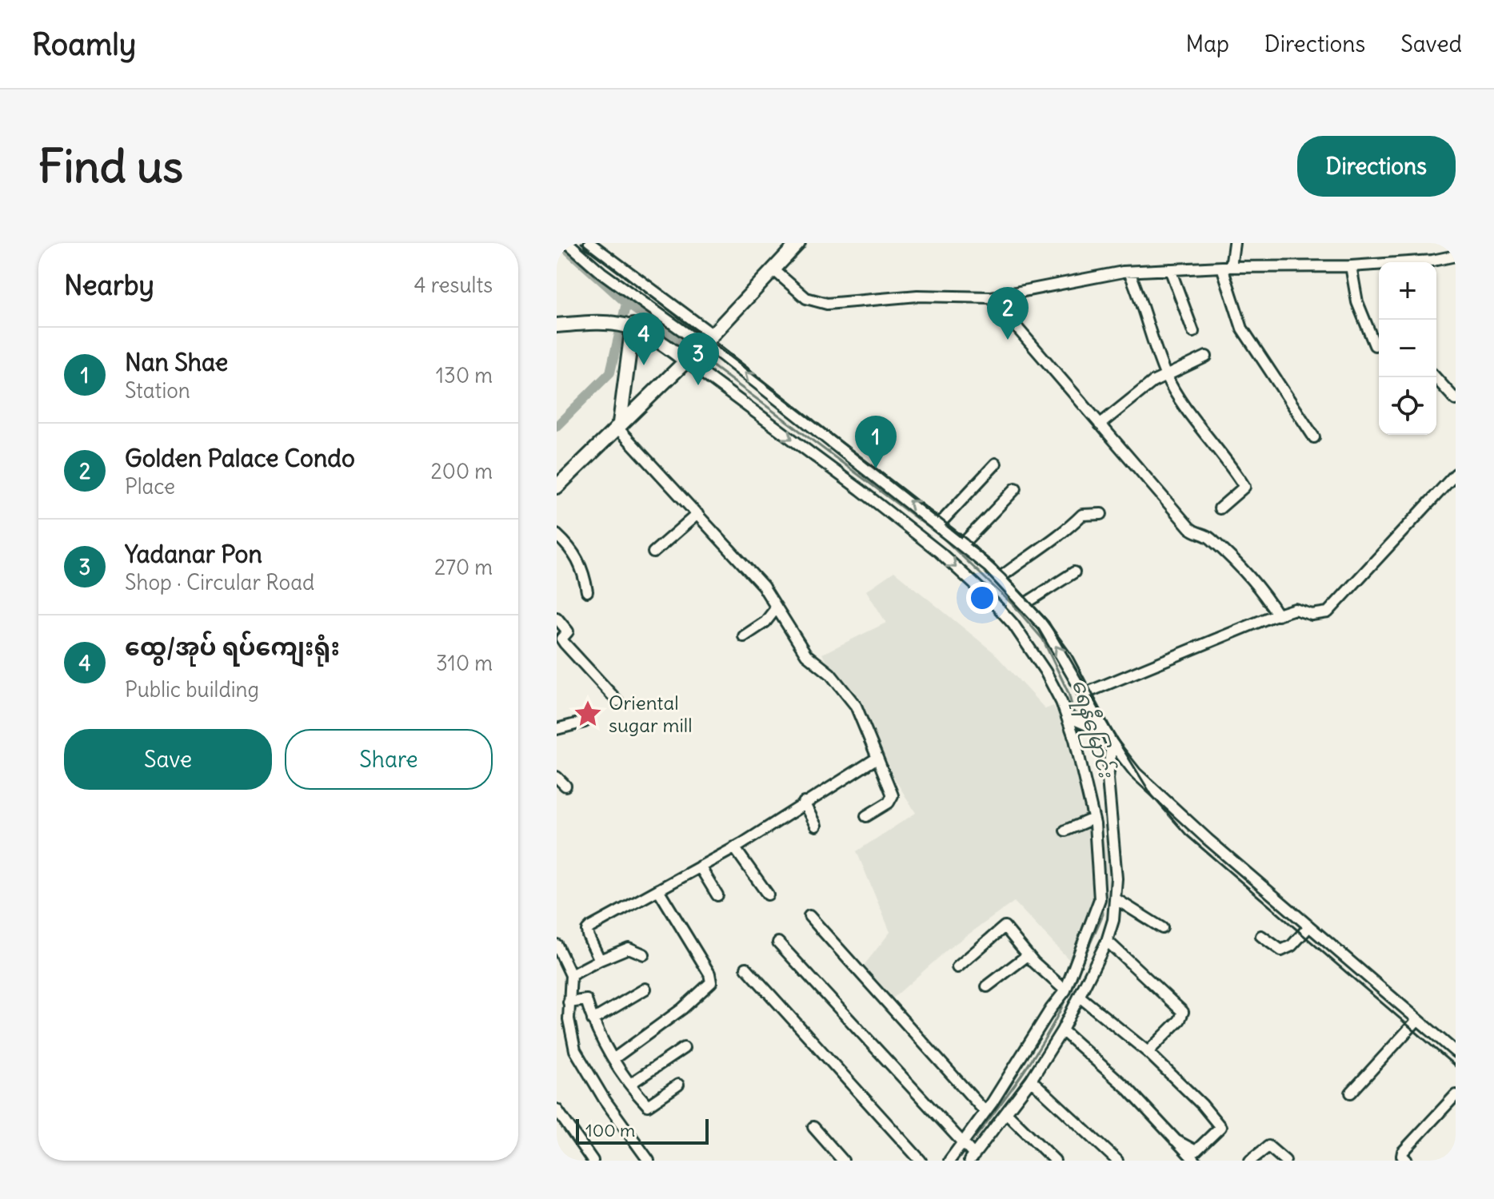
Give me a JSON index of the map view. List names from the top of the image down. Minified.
{"water":["ရေနီမြောင်း"],"places":{"place":["Oriental sugar mill"]},"scale_bar":"100 m","page":{"header":"Roamly","nav":["Map","Directions","Saved"],"buttons":["Directions",["Save","Share"]],"title":"Find us","heading":["Nearby","4 results"],"map_buttons":["+","−"],"pins":["2","4","3","1"],"list":[{"mark":"1","name":"Nan Shae","note":"Station","value":"130 m"},{"mark":"2","name":"Golden Palace Condo","note":"Place","value":"200 m"},{"mark":"3","name":"Yadanar Pon","note":"Shop · Circular Road","value":"270 m"},{"mark":"4","name":"ထွေ/အုပ် ရပ်ကျေးရုံး","note":"Public building","value":"310 m"}],"scale":"100 m"}}
